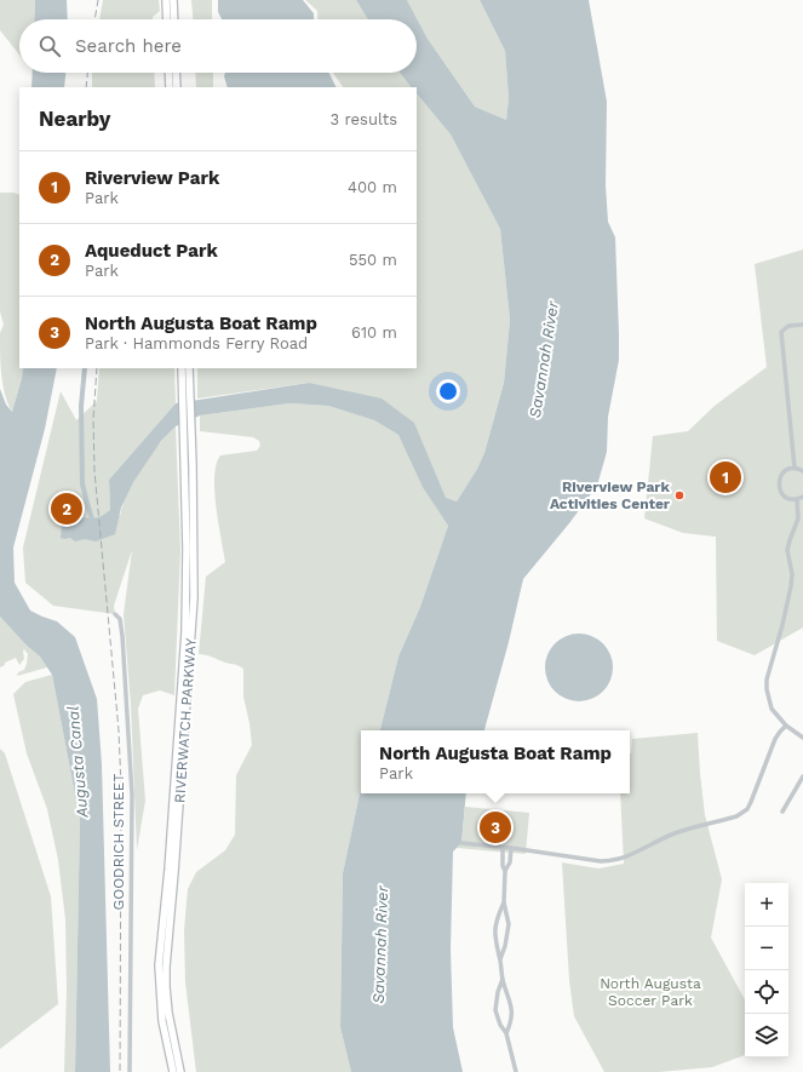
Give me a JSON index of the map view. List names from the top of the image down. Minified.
{"streets":{"main road":["RIVERWATCH PARKWAY"],"street":["GOODRICH STREET"]},"water":["Savannah River","Augusta Canal"],"parks":["North Augusta Soccer Park"],"places":["Riverview Park Activities Center"],"page":{"search":"Search here","heading":["Nearby","3 results"],"list":[{"mark":"1","name":"Riverview Park","note":"Park","value":"400 m"},{"mark":"2","name":"Aqueduct Park","note":"Park","value":"550 m"},{"mark":"3","name":"North Augusta Boat Ramp","note":"Park · Hammonds Ferry Road","value":"610 m"}],"pins":["1","2","3"],"popup":["North Augusta Boat Ramp","Park"],"map_buttons":["+","−"]}}
